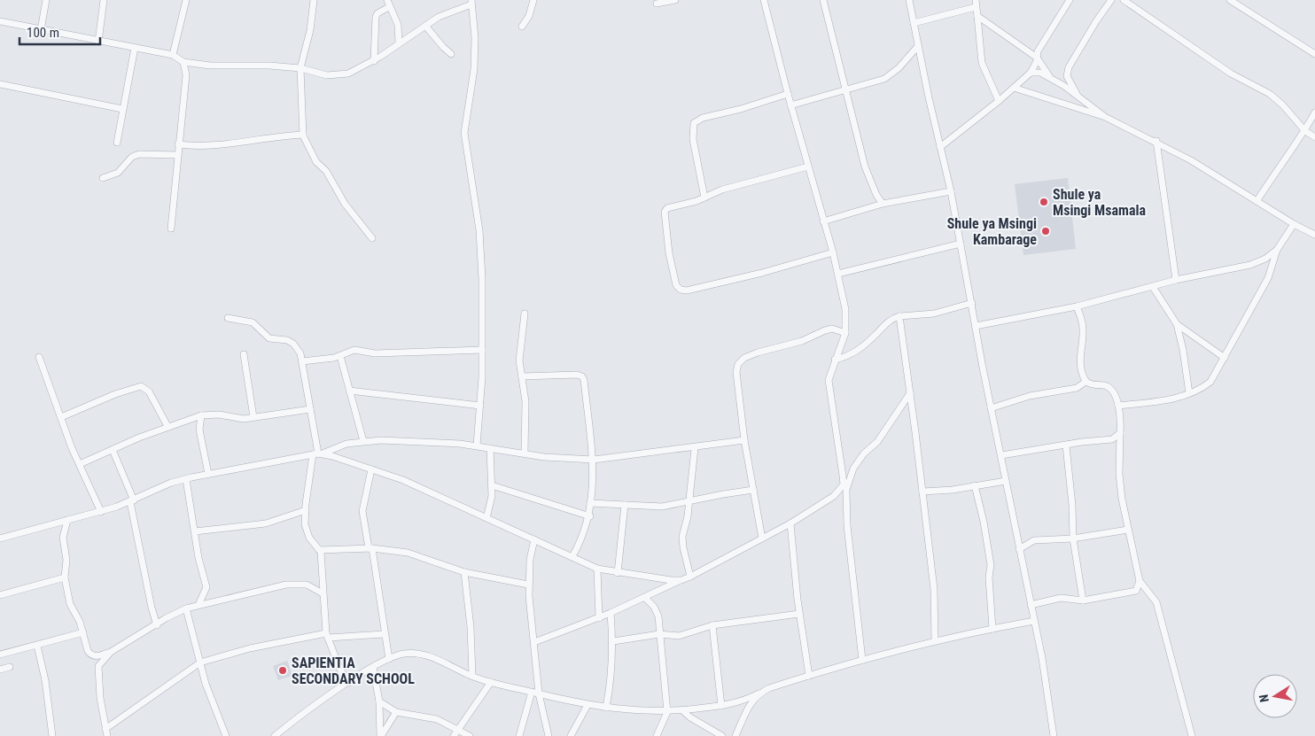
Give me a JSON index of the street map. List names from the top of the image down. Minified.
{"places":["Shule ya Msingi Msamala","Shule ya Msingi Kambarage","SAPIENTIA SECONDARY SCHOOL"],"scale_bar":"100 m","north":"left"}
